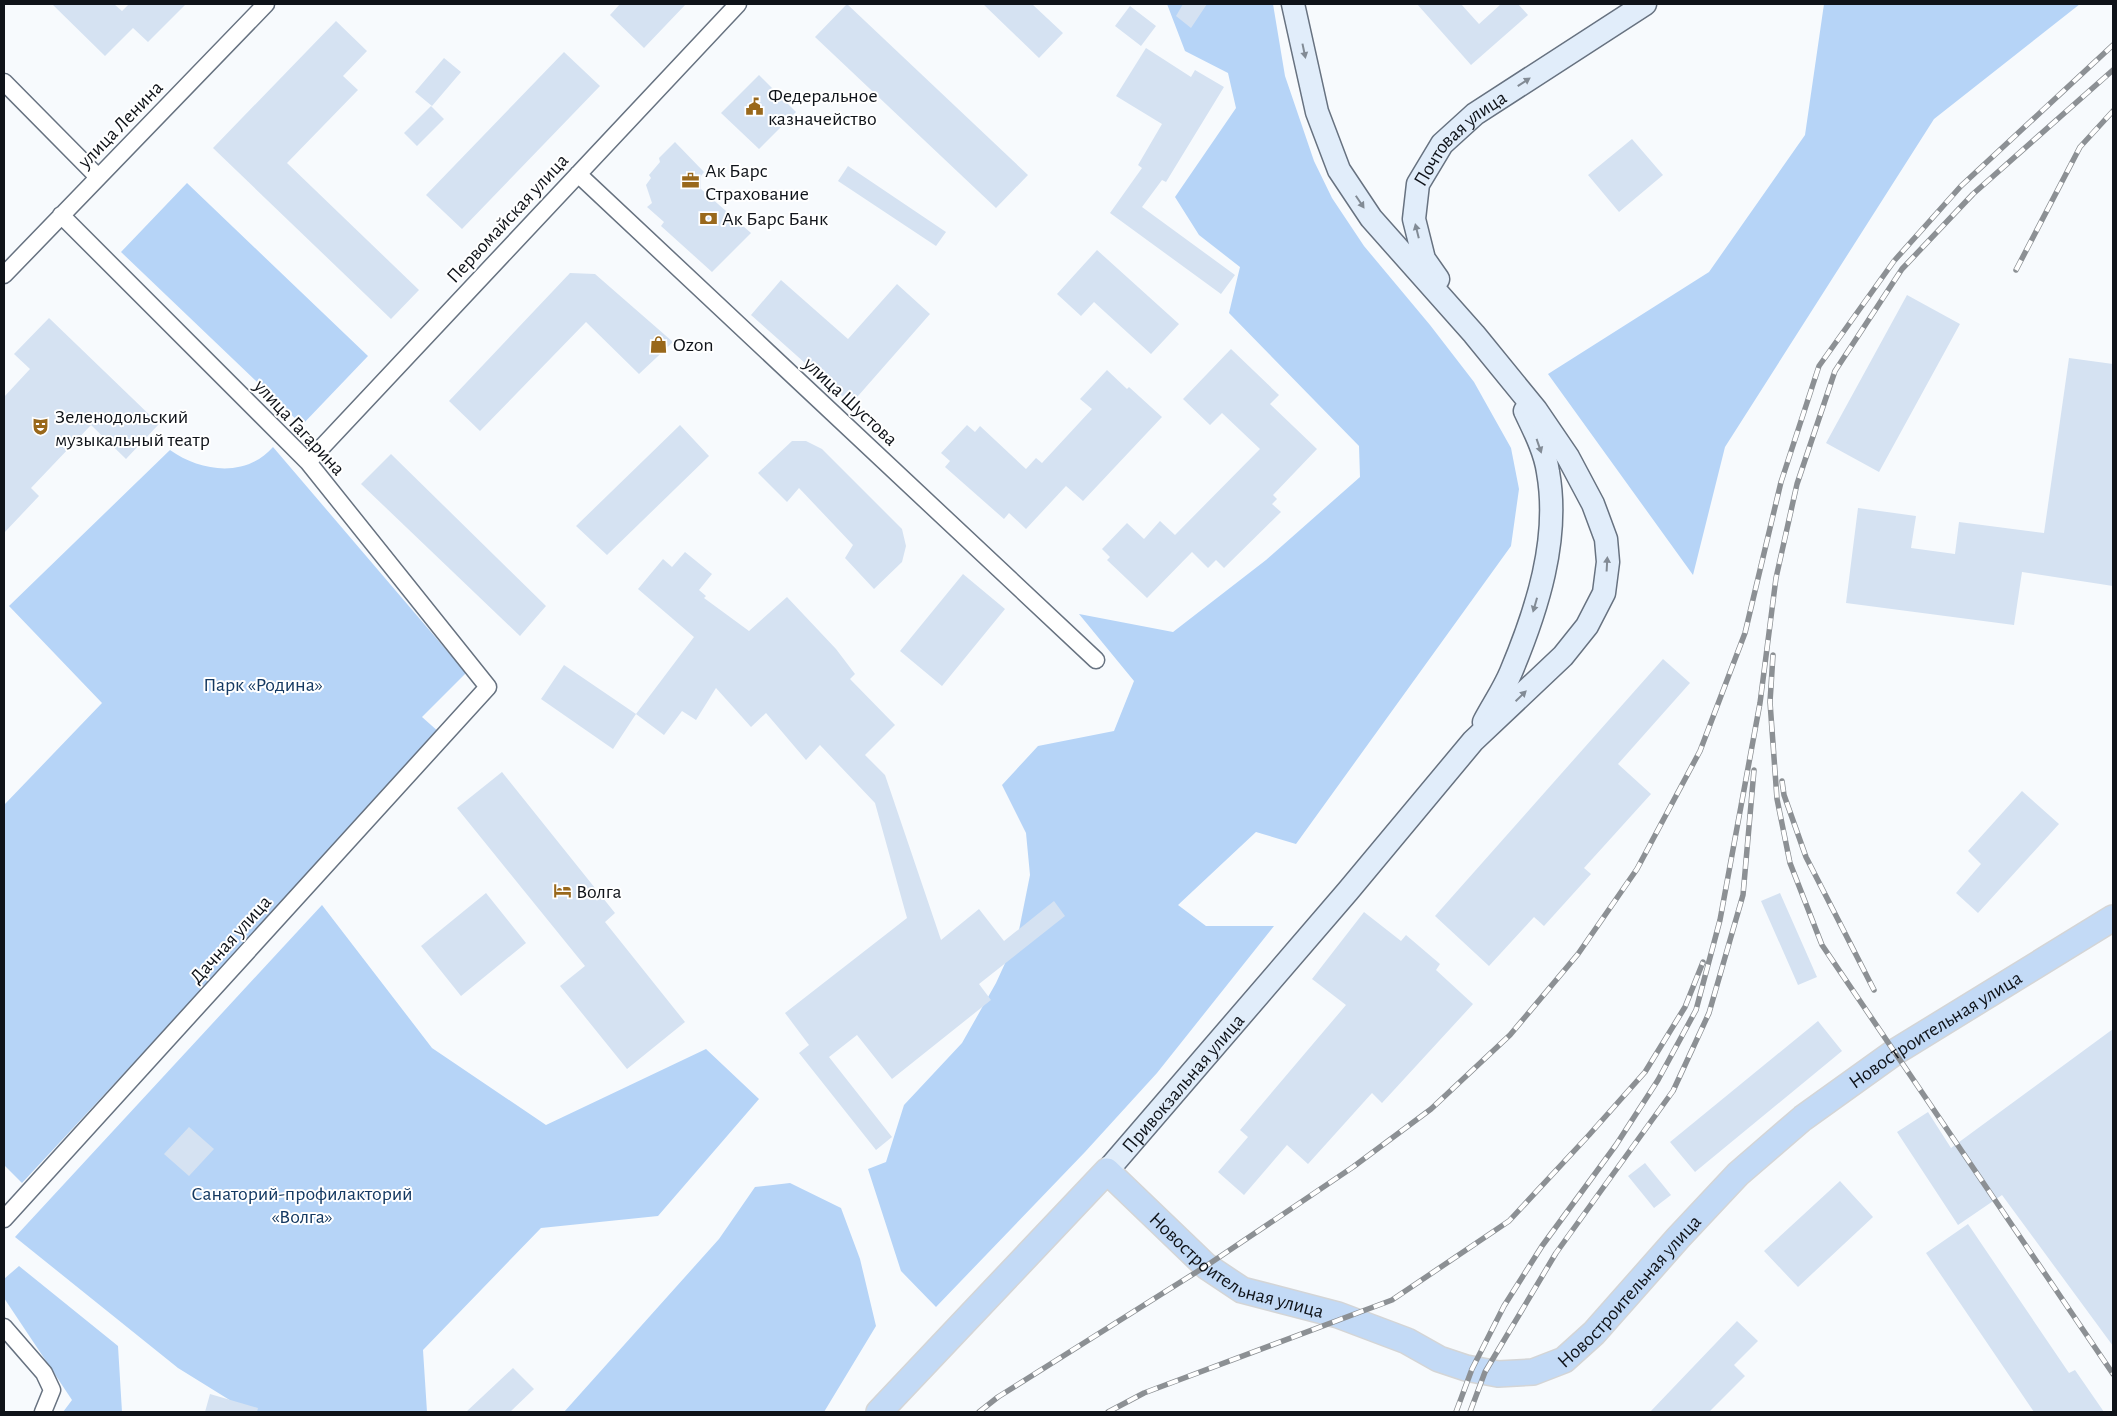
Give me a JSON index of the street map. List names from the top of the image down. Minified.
{"streets":{"main road":["Почтовая улица","Новостроительная улица","Привокзальная улица"],"street":["улица Ленина","Первомайская улица","улица Шустова","улица Гагарина","Дачная улица"]},"crossings":[["улица Ленина","улица Гагарина"],["Первомайская улица","улица Шустова"],["Первомайская улица","улица Гагарина"],["улица Гагарина","Дачная улица"],["Новостроительная улица","Привокзальная улица"]],"one_way":["Почтовая улица"],"parks":["Парк «Родина»","Санаторий-профилакторий «Волга»"],"places":{"public building":["Федеральное казначейство"],"office":["Ак Барс Страхование"],"bank":["Ак Барс Банк"],"shop":["Ozon"],"theatre":["Зеленодольский музыкальный театр"],"hotel":["Волга"]}}
